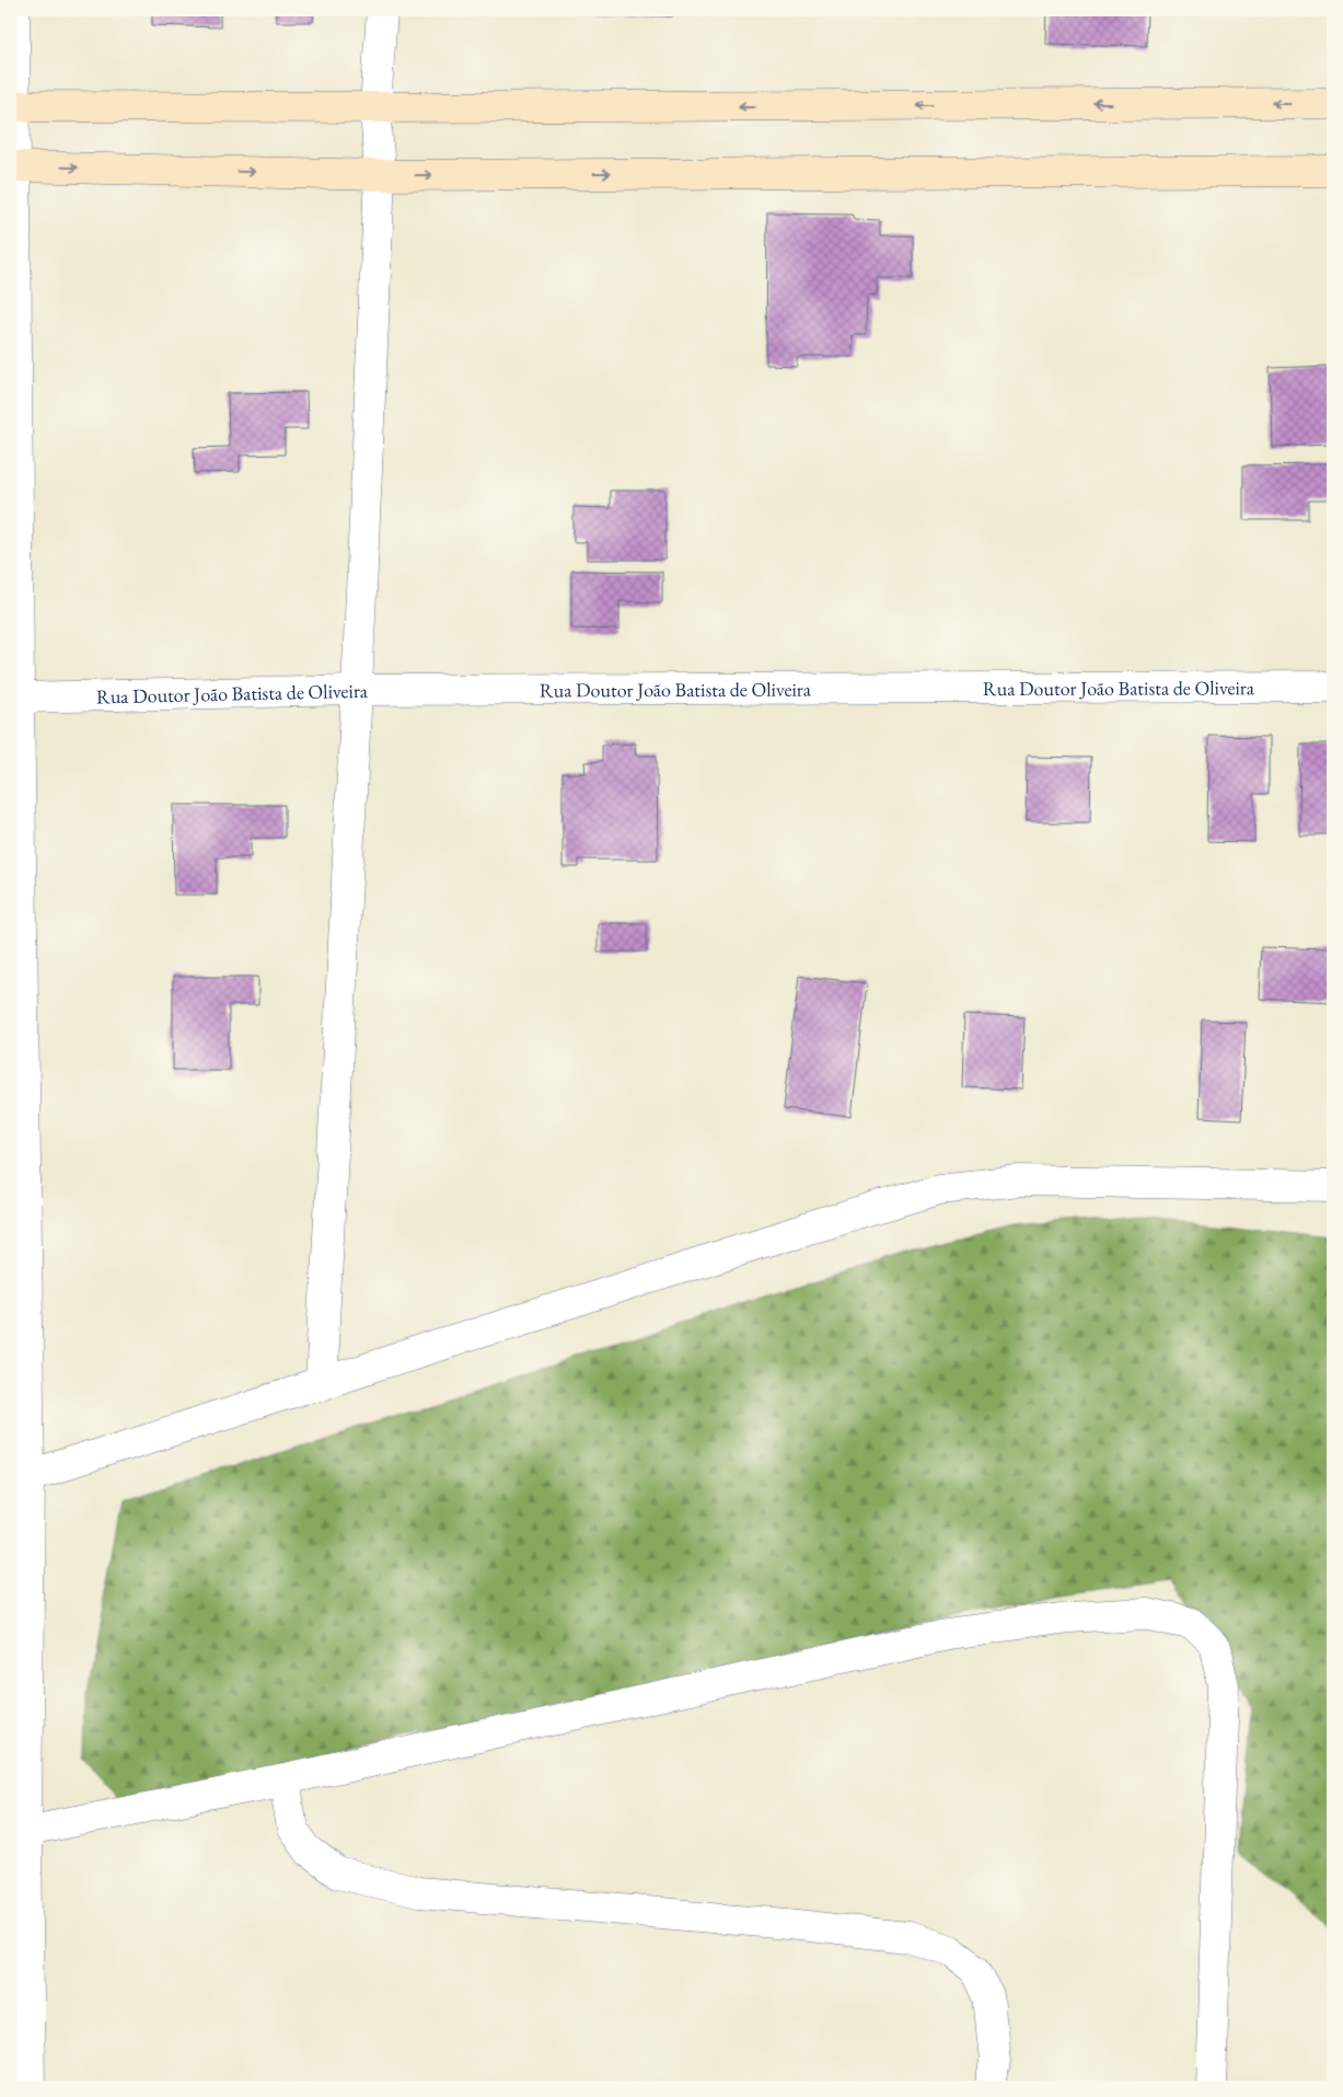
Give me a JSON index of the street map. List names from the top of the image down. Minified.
{"streets":{"street":["Rua Doutor João Batista de Oliveira"]}}
